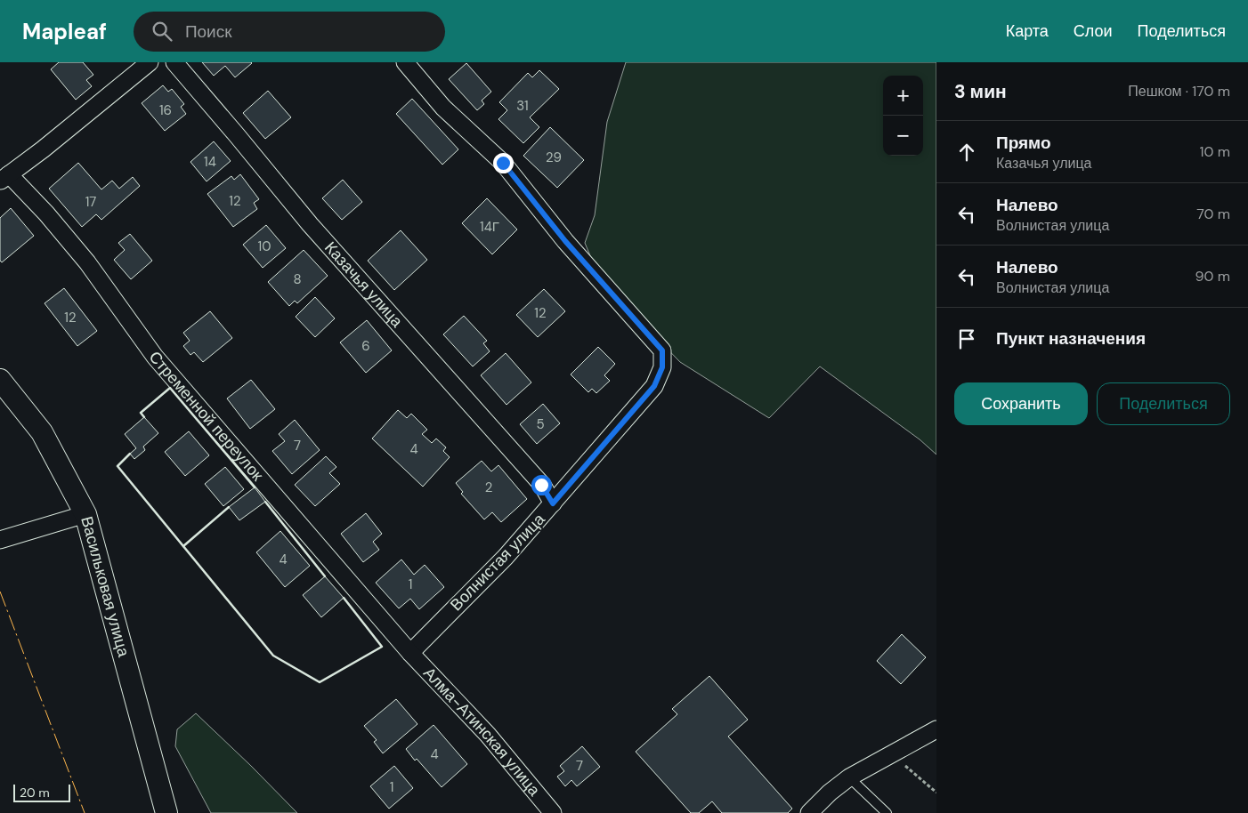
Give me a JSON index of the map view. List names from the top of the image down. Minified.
{"streets":{"street":["Казачья улица","Стременной переулок","Волнистая улица","Васильковая улица","Алма-Атинская улица"]},"crossings":[["Казачья улица","Волнистая улица"],["Стременной переулок","Волнистая улица"],["Стременной переулок","Алма-Атинская улица"],["Волнистая улица","Алма-Атинская улица"]],"house_numbers":["31","16","29","14","12","17","14Г","10","8","12","12","6","5","7","4","2","4","1","4","7","1"],"scale_bar":"20 m","page":{"header":"Mapleaf","search":"Поиск","nav":["Карта","Слои","Поделиться"],"heading":["3 мин","Пешком · 170 m"],"map_buttons":["+","−"],"list":[["Прямо","Казачья улица","10 m"],["Налево","Волнистая улица","70 m"],["Налево","Волнистая улица","90 m"],"Пункт назначения"],"buttons":["Сохранить","Поделиться"],"scale":"20 m"}}
